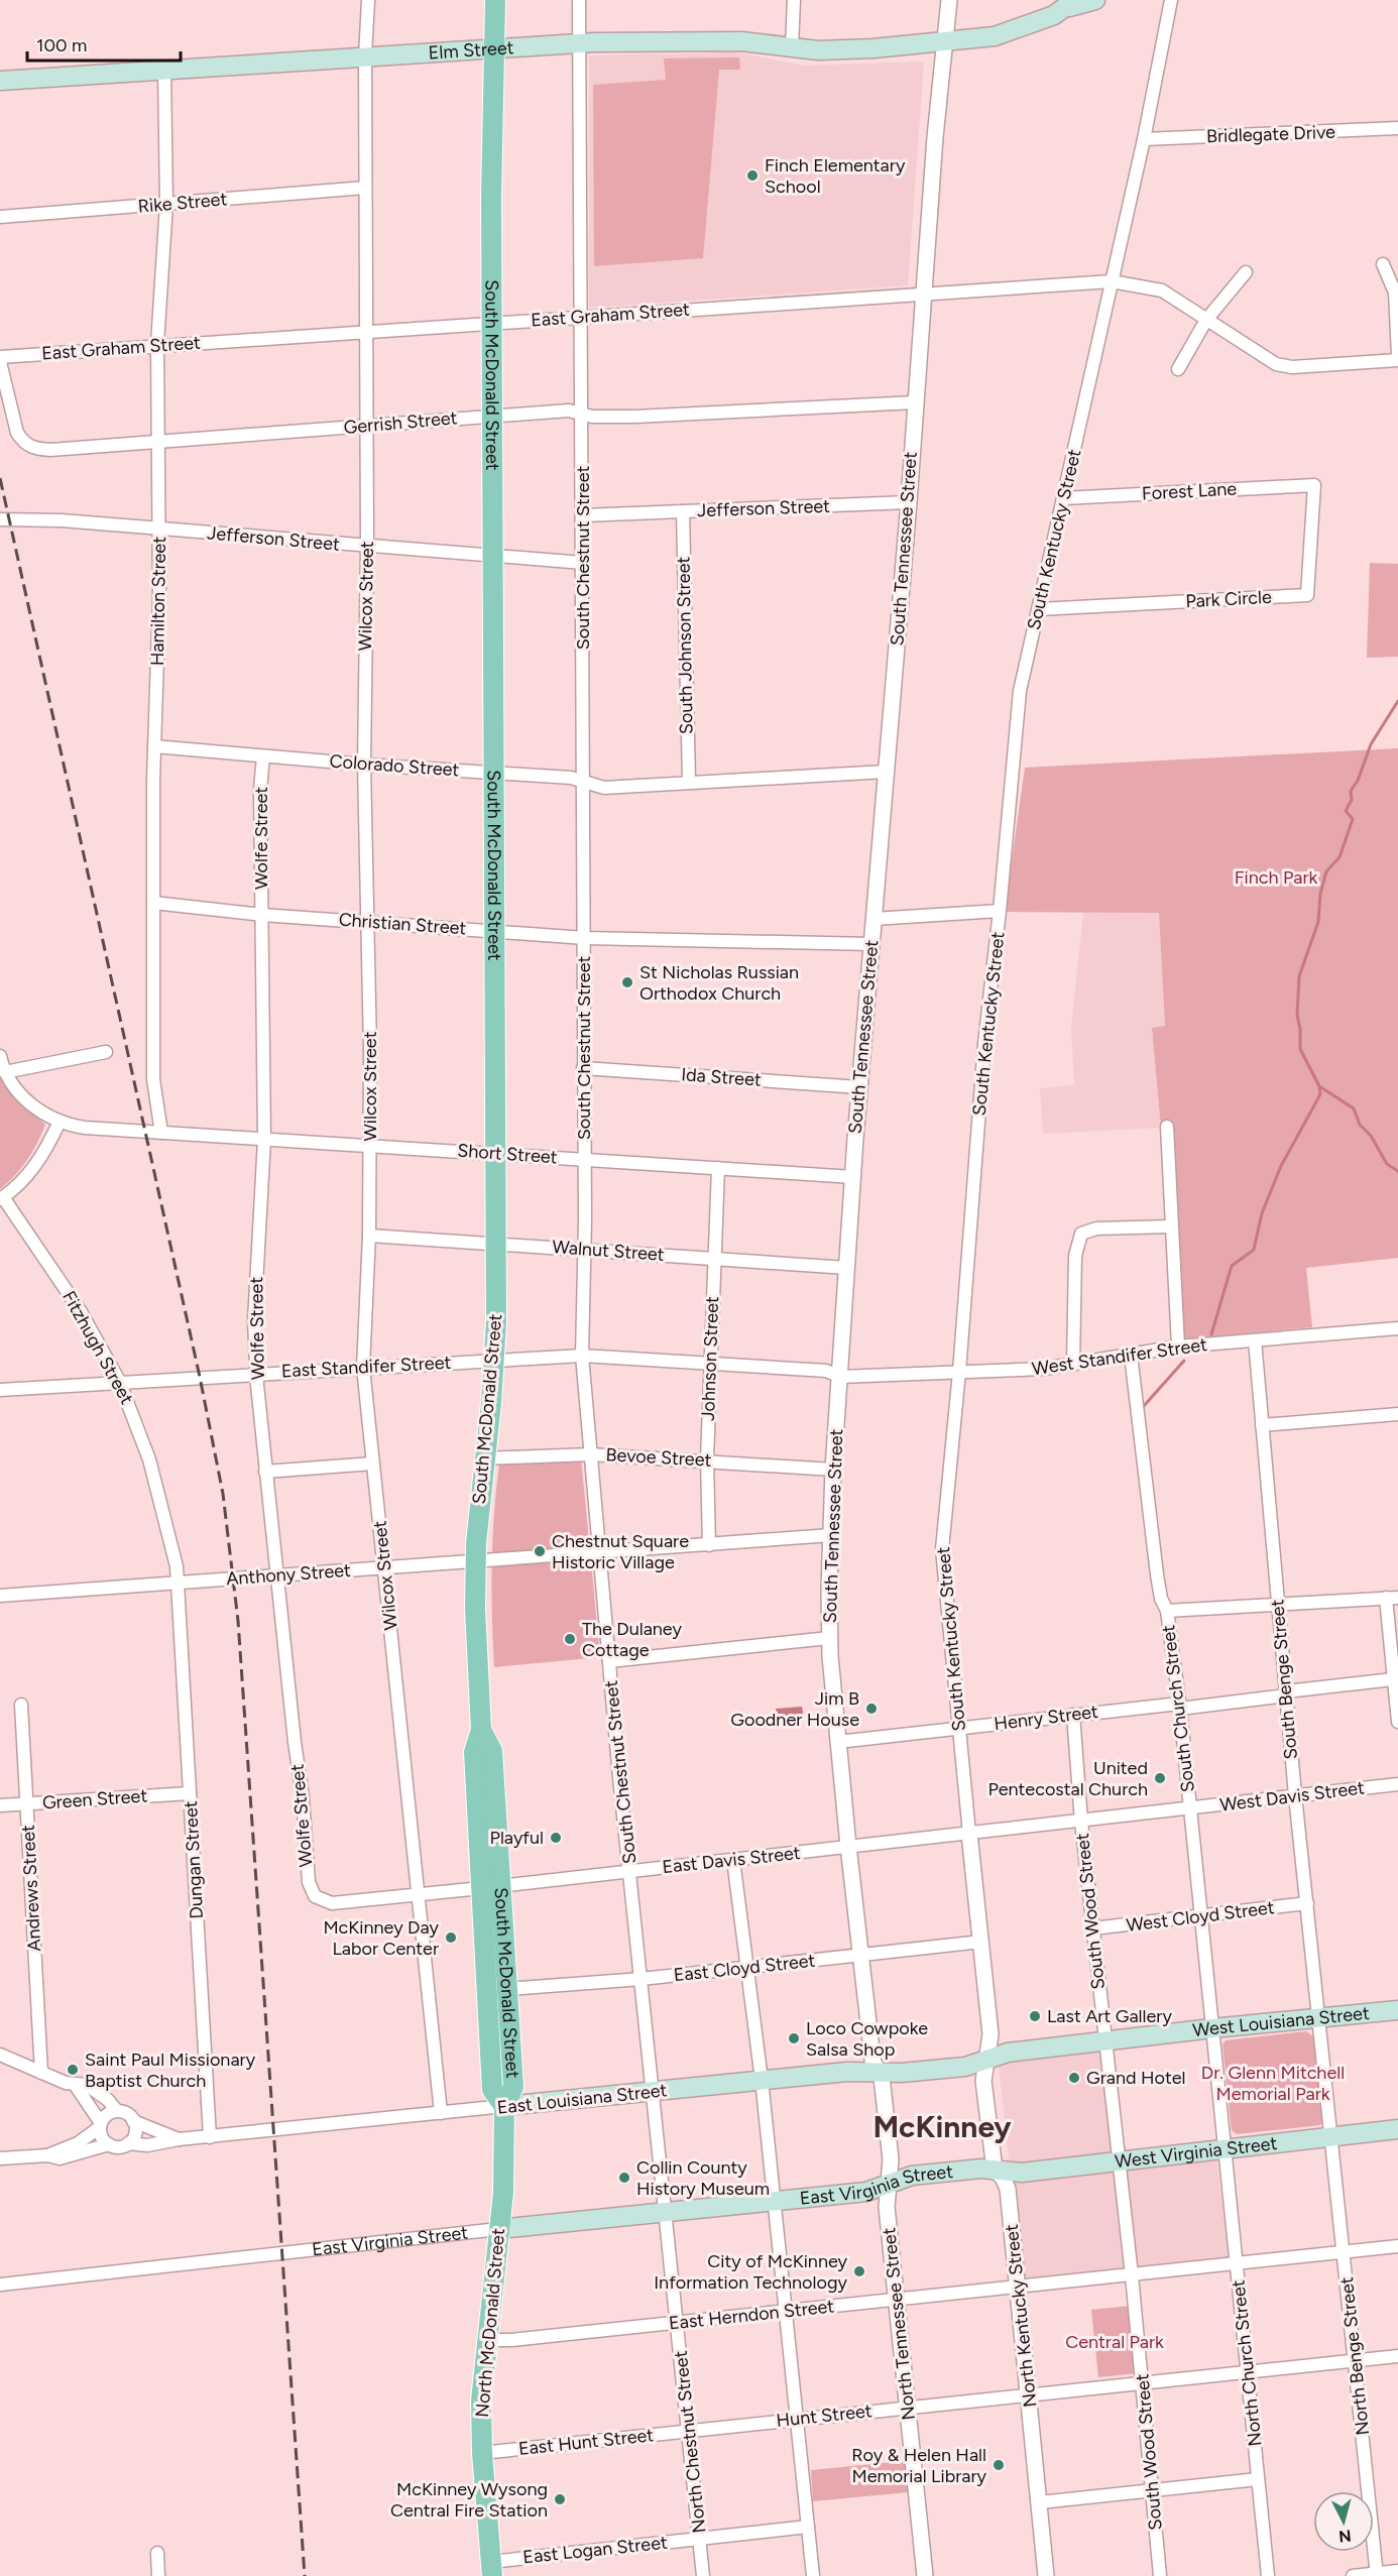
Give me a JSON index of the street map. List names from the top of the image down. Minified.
{"streets":{"main road":["Elm Street","South McDonald Street","West Louisiana Street","East Louisiana Street","West Virginia Street","East Virginia Street","North McDonald Street"],"street":["Bridlegate Drive","Rike Street","East Graham Street","Gerrish Street","Forest Lane","Jefferson Street","South Kentucky Street","South Tennessee Street","South Chestnut Street","Wilcox Street","Park Circle","Hamilton Street","South Johnson Street","Colorado Street","Wolfe Street","Christian Street","Ida Street","Short Street","Walnut Street","Fitzhugh Street","West Standifer Street","Johnson Street","East Standifer Street","Bevoe Street","Anthony Street","South Benge Street","South Church Street","Henry Street","West Davis Street","Green Street","Dungan Street","East Davis Street","Andrews Street","South Wood Street","West Cloyd Street","East Cloyd Street","East Herndon Street","North Kentucky Street","North Tennessee Street","North Benge Street","North Church Street","Hunt Street","East Hunt Street","North Chestnut Street","East Logan Street"]},"crossings":[["Elm Street","South McDonald Street"],["Elm Street","South Tennessee Street"],["Elm Street","South Chestnut Street"],["Elm Street","Wilcox Street"],["Elm Street","Hamilton Street"],["Bridlegate Drive","South Kentucky Street"],["Rike Street","Wilcox Street"],["Rike Street","Hamilton Street"],["East Graham Street","South McDonald Street"],["East Graham Street","South Kentucky Street"],["East Graham Street","South Tennessee Street"],["East Graham Street","South Chestnut Street"],["East Graham Street","Wilcox Street"],["East Graham Street","Hamilton Street"],["South McDonald Street","Gerrish Street"],["South McDonald Street","Jefferson Street"],["South McDonald Street","Colorado Street"],["South McDonald Street","Christian Street"],["South McDonald Street","Short Street"],["South McDonald Street","Walnut Street"],["South McDonald Street","East Standifer Street"],["South McDonald Street","Bevoe Street"],["South McDonald Street","Anthony Street"],["South McDonald Street","East Davis Street"],["South McDonald Street","East Cloyd Street"],["South McDonald Street","East Louisiana Street"],["South McDonald Street","North McDonald Street"],["Gerrish Street","South Tennessee Street"],["Gerrish Street","South Chestnut Street"],["Gerrish Street","Wilcox Street"],["Gerrish Street","Hamilton Street"],["Forest Lane","South Kentucky Street"],["Forest Lane","Park Circle"],["Jefferson Street","South Tennessee Street"],["Jefferson Street","South Chestnut Street"],["Jefferson Street","Wilcox Street"],["Jefferson Street","Hamilton Street"],["Jefferson Street","South Johnson Street"],["South Kentucky Street","Park Circle"],["South Kentucky Street","West Standifer Street"],["South Kentucky Street","Henry Street"],["South Kentucky Street","West Davis Street"],["South Kentucky Street","East Davis Street"],["South Kentucky Street","East Cloyd Street"],["South Kentucky Street","West Louisiana Street"],["South Kentucky Street","East Louisiana Street"],["South Kentucky Street","North Kentucky Street"],["South Tennessee Street","Colorado Street"],["South Tennessee Street","Christian Street"],["South Tennessee Street","Ida Street"],["South Tennessee Street","Short Street"],["South Tennessee Street","Walnut Street"],["South Tennessee Street","West Standifer Street"],["South Tennessee Street","East Standifer Street"],["South Tennessee Street","Bevoe Street"],["South Tennessee Street","Anthony Street"],["South Tennessee Street","Henry Street"],["South Tennessee Street","East Davis Street"],["South Tennessee Street","East Cloyd Street"],["South Tennessee Street","East Louisiana Street"],["South Tennessee Street","North Tennessee Street"],["South Chestnut Street","Colorado Street"],["South Chestnut Street","Christian Street"],["South Chestnut Street","Ida Street"],["South Chestnut Street","Short Street"],["South Chestnut Street","Walnut Street"],["South Chestnut Street","East Standifer Street"],["South Chestnut Street","Bevoe Street"],["South Chestnut Street","Anthony Street"],["South Chestnut Street","East Davis Street"],["South Chestnut Street","East Cloyd Street"],["South Chestnut Street","East Louisiana Street"],["South Chestnut Street","North Chestnut Street"],["Wilcox Street","Colorado Street"],["Wilcox Street","Christian Street"],["Wilcox Street","Short Street"],["Wilcox Street","Walnut Street"],["Wilcox Street","East Standifer Street"],["Wilcox Street","Anthony Street"],["Wilcox Street","East Davis Street"],["Wilcox Street","East Louisiana Street"],["Hamilton Street","Colorado Street"],["Hamilton Street","Christian Street"],["Hamilton Street","Short Street"],["South Johnson Street","Colorado Street"],["Colorado Street","Wolfe Street"],["Wolfe Street","Christian Street"],["Wolfe Street","Short Street"],["Wolfe Street","East Standifer Street"],["Wolfe Street","Anthony Street"],["Wolfe Street","East Davis Street"],["Short Street","Fitzhugh Street"],["Walnut Street","Johnson Street"],["Fitzhugh Street","East Standifer Street"],["Fitzhugh Street","Anthony Street"],["Fitzhugh Street","Dungan Street"],["West Standifer Street","East Standifer Street"],["West Standifer Street","South Benge Street"],["West Standifer Street","South Church Street"],["Johnson Street","East Standifer Street"],["Johnson Street","Bevoe Street"],["Anthony Street","Dungan Street"],["South Benge Street","West Davis Street"],["South Benge Street","West Cloyd Street"],["South Benge Street","West Louisiana Street"],["South Benge Street","North Benge Street"],["South Church Street","Henry Street"],["South Church Street","West Davis Street"],["South Church Street","West Cloyd Street"],["South Church Street","West Louisiana Street"],["South Church Street","North Church Street"],["Henry Street","South Wood Street"],["West Davis Street","East Davis Street"],["West Davis Street","South Wood Street"],["Green Street","Dungan Street"],["Green Street","Andrews Street"],["Dungan Street","East Louisiana Street"],["South Wood Street","West Cloyd Street"],["South Wood Street","West Louisiana Street"],["South Wood Street","West Virginia Street"],["South Wood Street","East Herndon Street"],["South Wood Street","Hunt Street"],["West Louisiana Street","East Louisiana Street"],["West Louisiana Street","North Kentucky Street"],["West Louisiana Street","North Benge Street"],["West Louisiana Street","North Church Street"],["East Louisiana Street","North Kentucky Street"],["East Louisiana Street","North McDonald Street"],["East Louisiana Street","North Tennessee Street"],["East Louisiana Street","North Chestnut Street"],["West Virginia Street","East Virginia Street"],["West Virginia Street","North Kentucky Street"],["West Virginia Street","North Benge Street"],["West Virginia Street","North Church Street"],["East Virginia Street","North Kentucky Street"],["East Virginia Street","North McDonald Street"],["East Virginia Street","North Tennessee Street"],["East Virginia Street","North Chestnut Street"],["East Herndon Street","North Kentucky Street"],["East Herndon Street","North McDonald Street"],["East Herndon Street","North Tennessee Street"],["East Herndon Street","North Benge Street"],["East Herndon Street","North Church Street"],["East Herndon Street","North Chestnut Street"],["North Kentucky Street","Hunt Street"],["North McDonald Street","East Hunt Street"],["North McDonald Street","East Logan Street"],["North Tennessee Street","Hunt Street"],["North Benge Street","Hunt Street"],["North Church Street","Hunt Street"],["Hunt Street","East Hunt Street"],["Hunt Street","North Chestnut Street"],["East Hunt Street","North Chestnut Street"],["North Chestnut Street","East Logan Street"]],"districts":["McKinney"],"parks":["Finch Park","Dr. Glenn Mitchell Memorial Park","Central Park"],"places":["Finch Elementary School","St Nicholas Russian Orthodox Church","Chestnut Square Historic Village","The Dulaney Cottage","Jim B Goodner House","United Pentecostal Church","Playful","McKinney Day Labor Center","Last Art Gallery","Loco Cowpoke Salsa Shop","Saint Paul Missionary Baptist Church","Grand Hotel","Collin County History Museum","City of McKinney Information Technology","Roy & Helen Hall Memorial Library","McKinney Wysong Central Fire Station"],"scale_bar":"100 m","north":"bottom"}
